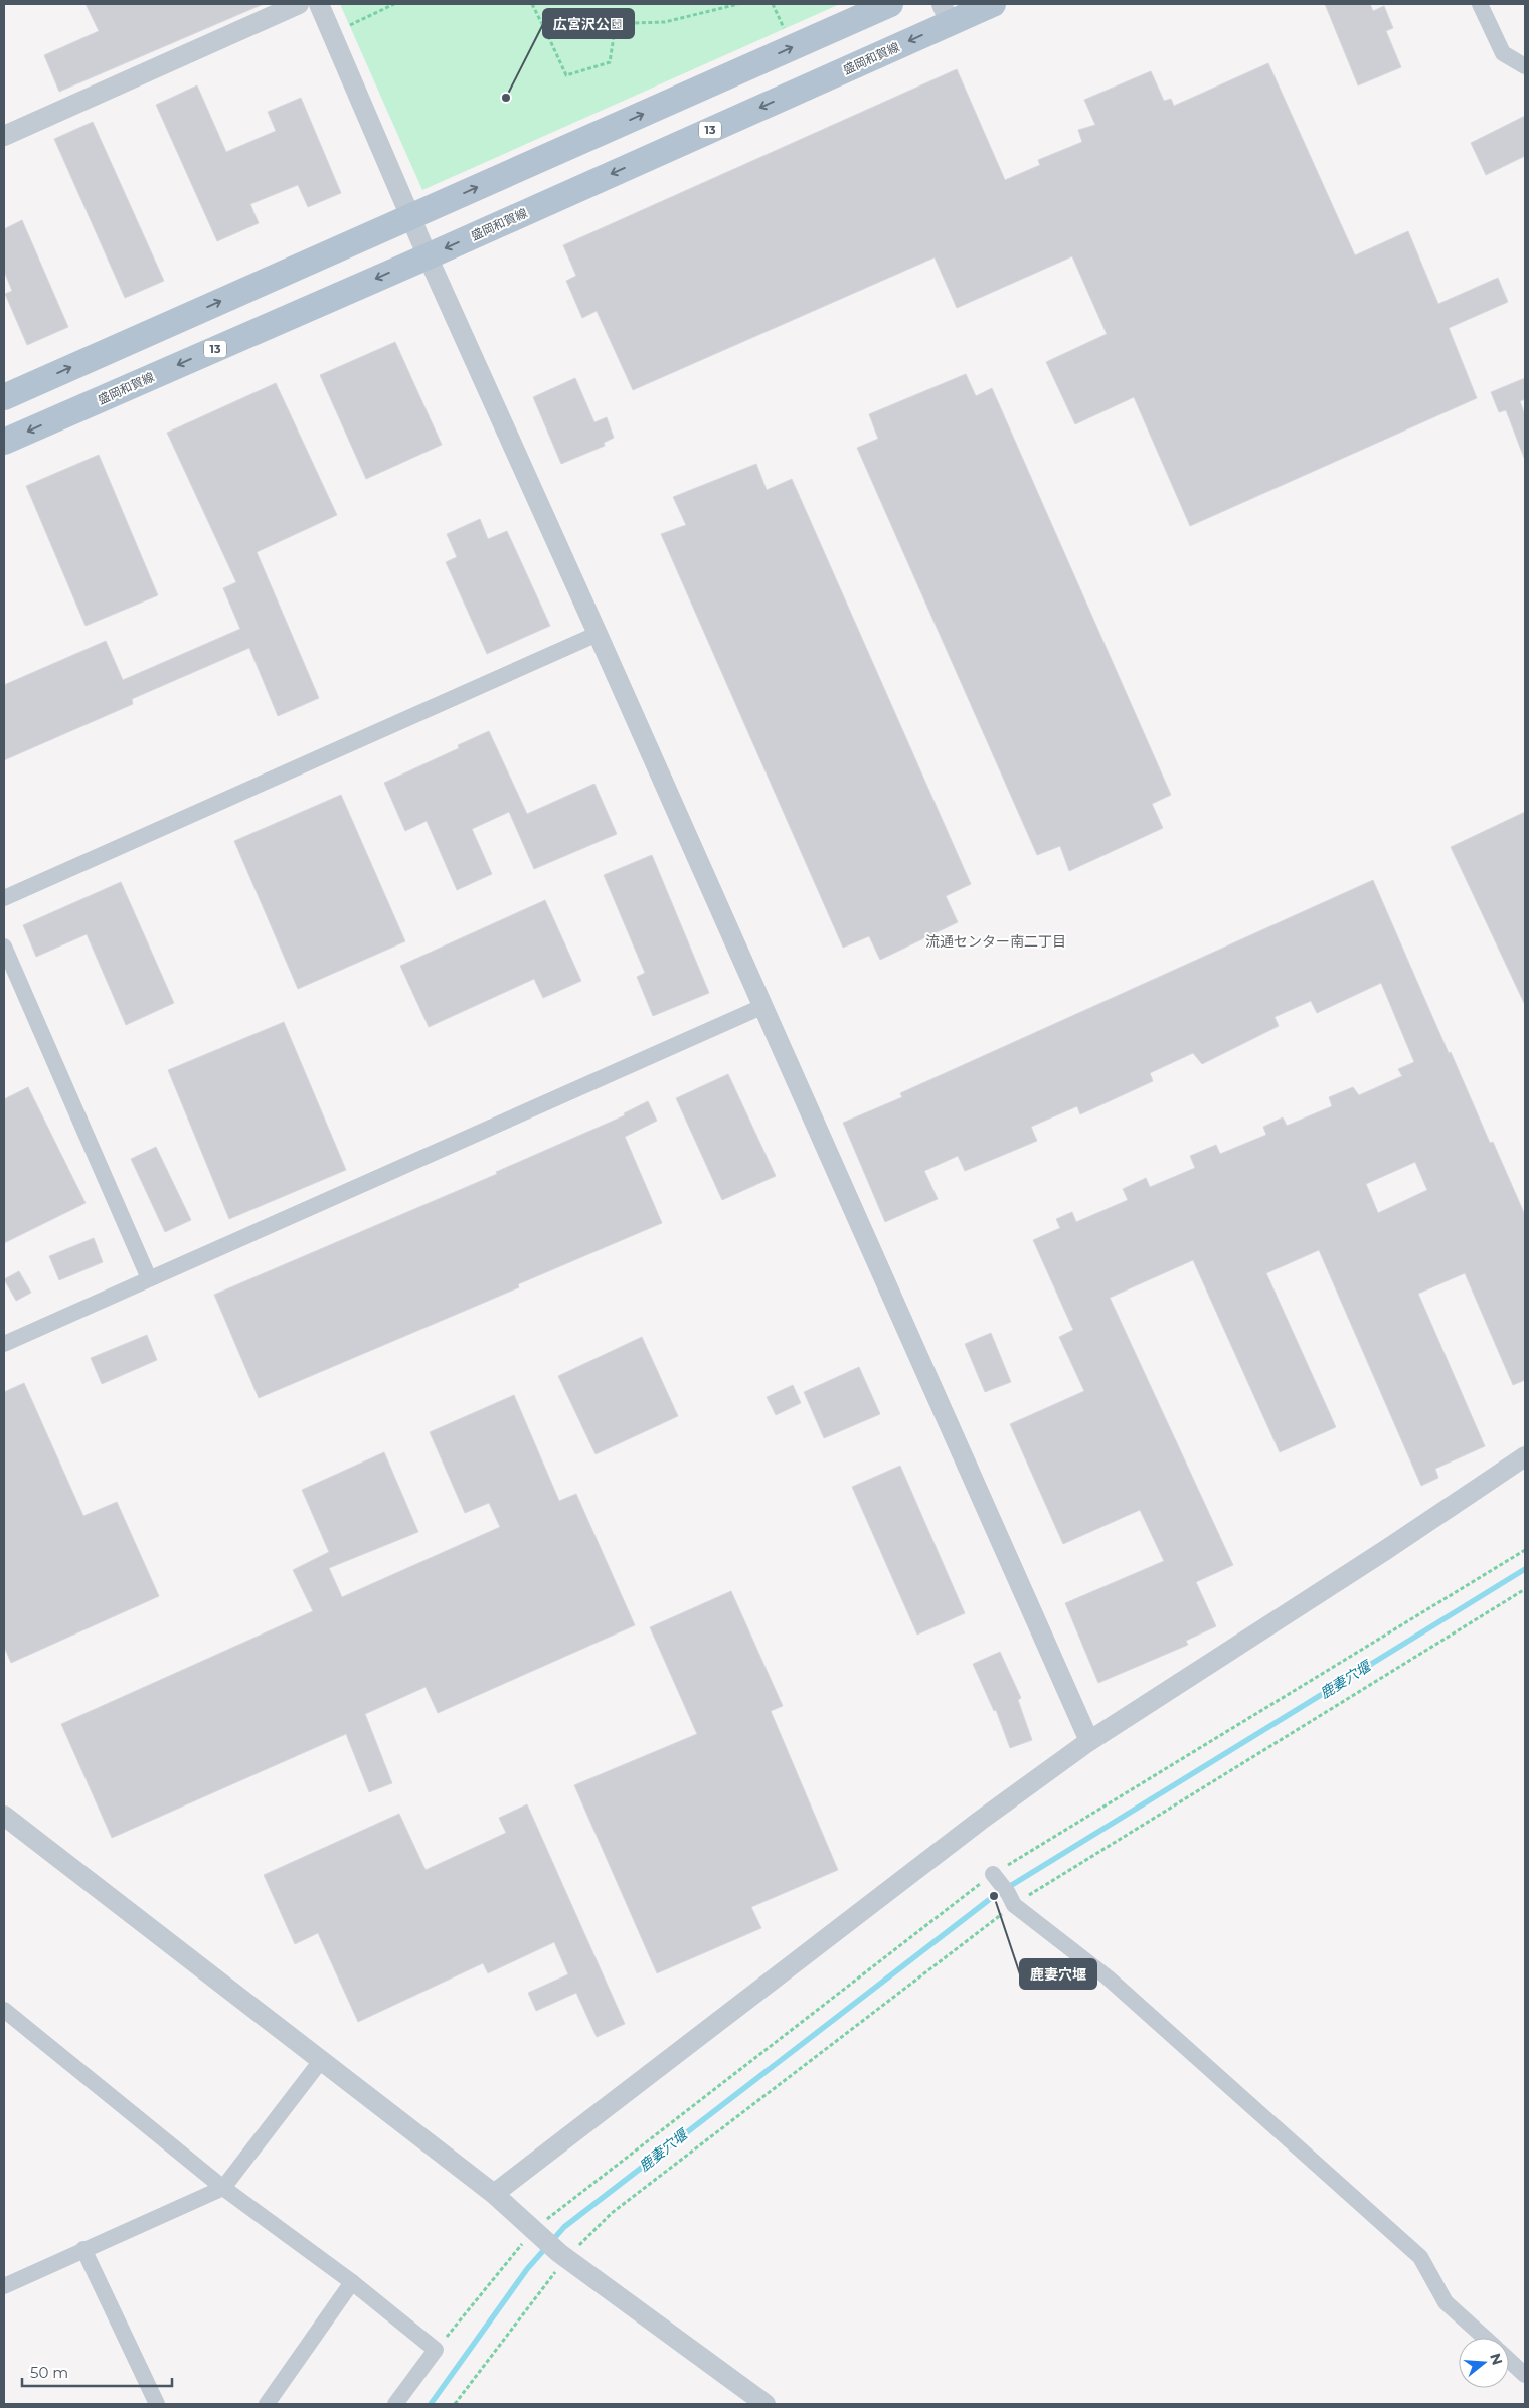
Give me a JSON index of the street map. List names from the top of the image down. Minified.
{"streets":{"main road":["盛岡和賀線","13"]},"districts":["流通センター南二丁目"],"water":["鹿妻穴堰"],"places":["広宮沢公園","鹿妻穴堰"],"scale_bar":"50 m","north":"right"}
